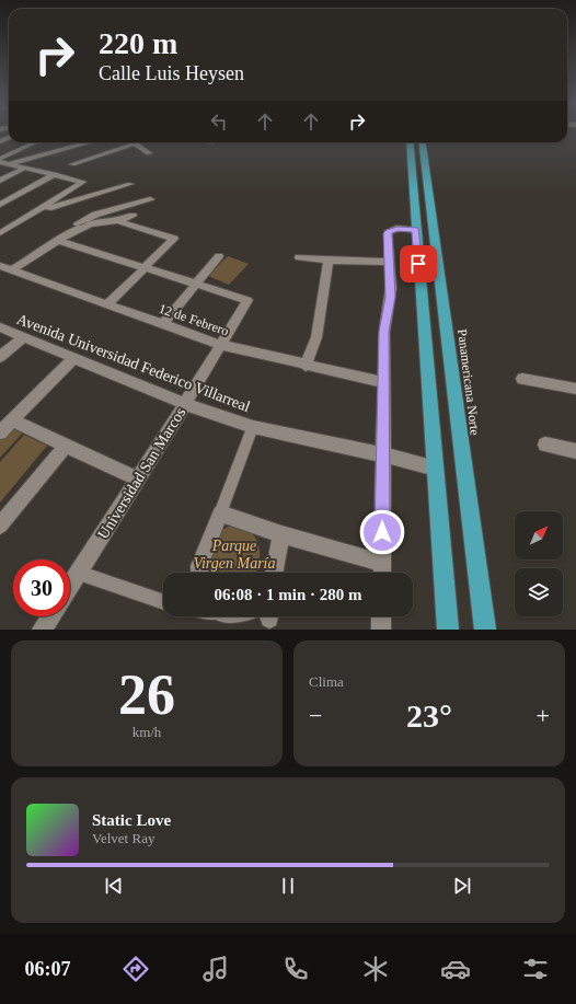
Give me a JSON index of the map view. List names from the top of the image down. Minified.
{"streets":{"highway":["Panamericana Norte"],"street":["12 de Febrero","Avenida Universidad Federico Villarreal","Universidad San Marcos"]},"crossings":[["12 de Febrero","Universidad San Marcos"],["Avenida Universidad Federico Villarreal","Universidad San Marcos"]],"parks":["Parque Virgen María"],"north":"top right","page":{"turn":["220 m","Calle Luis Heysen"],"limit":"30","trip":"06:08 · 1 min · 280 m","tile":[["26","km/h"],"Clima"],"heat":["−","23°","+"],"song":["Static Love","Velvet Ray"],"tabs":"06:07"}}
